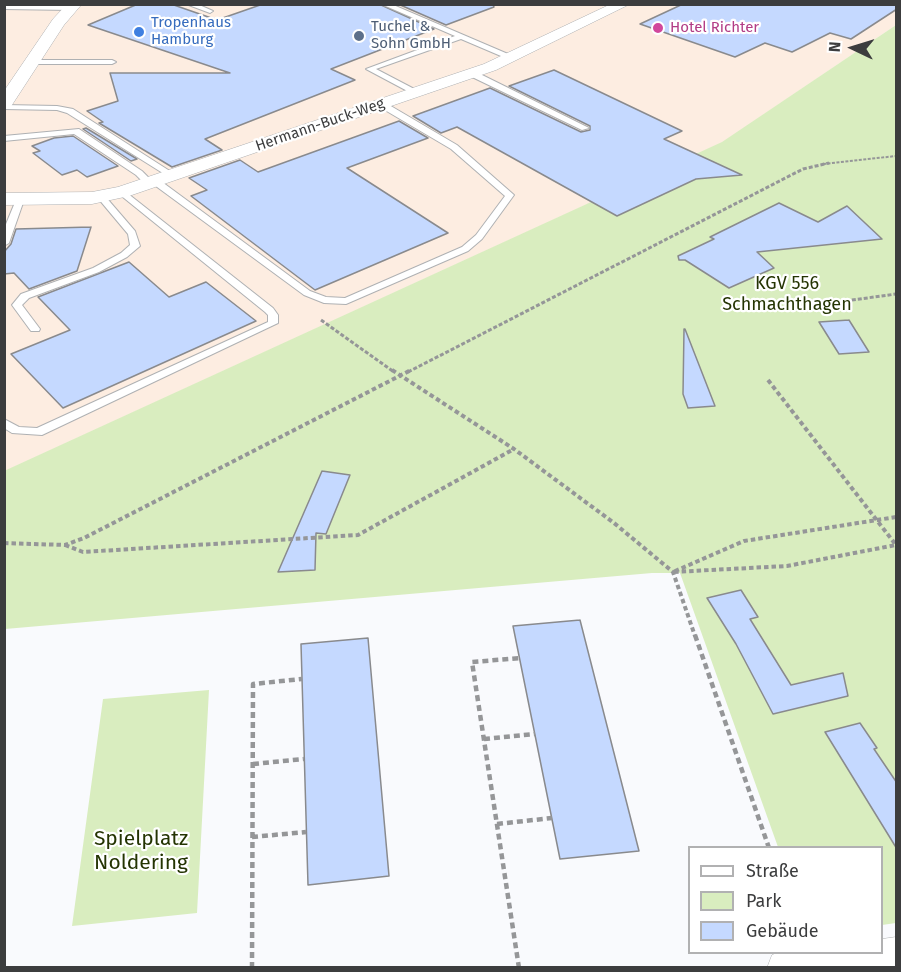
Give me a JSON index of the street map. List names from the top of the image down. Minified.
{"streets":{"street":["Hermann-Buck-Weg"]},"parks":["KGV 556 Schmachthagen","Spielplatz Noldering"],"places":["Hotel Richter","Tropenhaus Hamburg","Tuchel & Sohn GmbH"],"legend":["Straße","Park","Gebäude"],"north":"left"}
